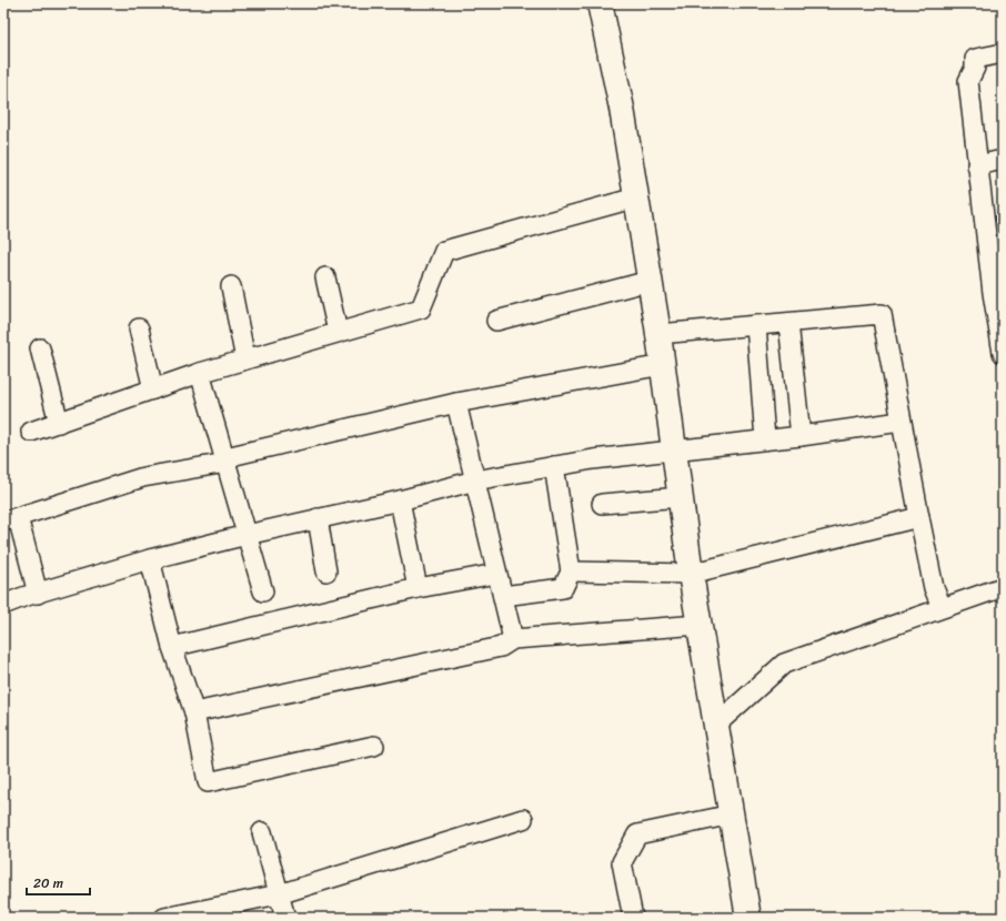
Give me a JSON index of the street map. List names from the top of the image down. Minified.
{"scale_bar":"20 m"}
